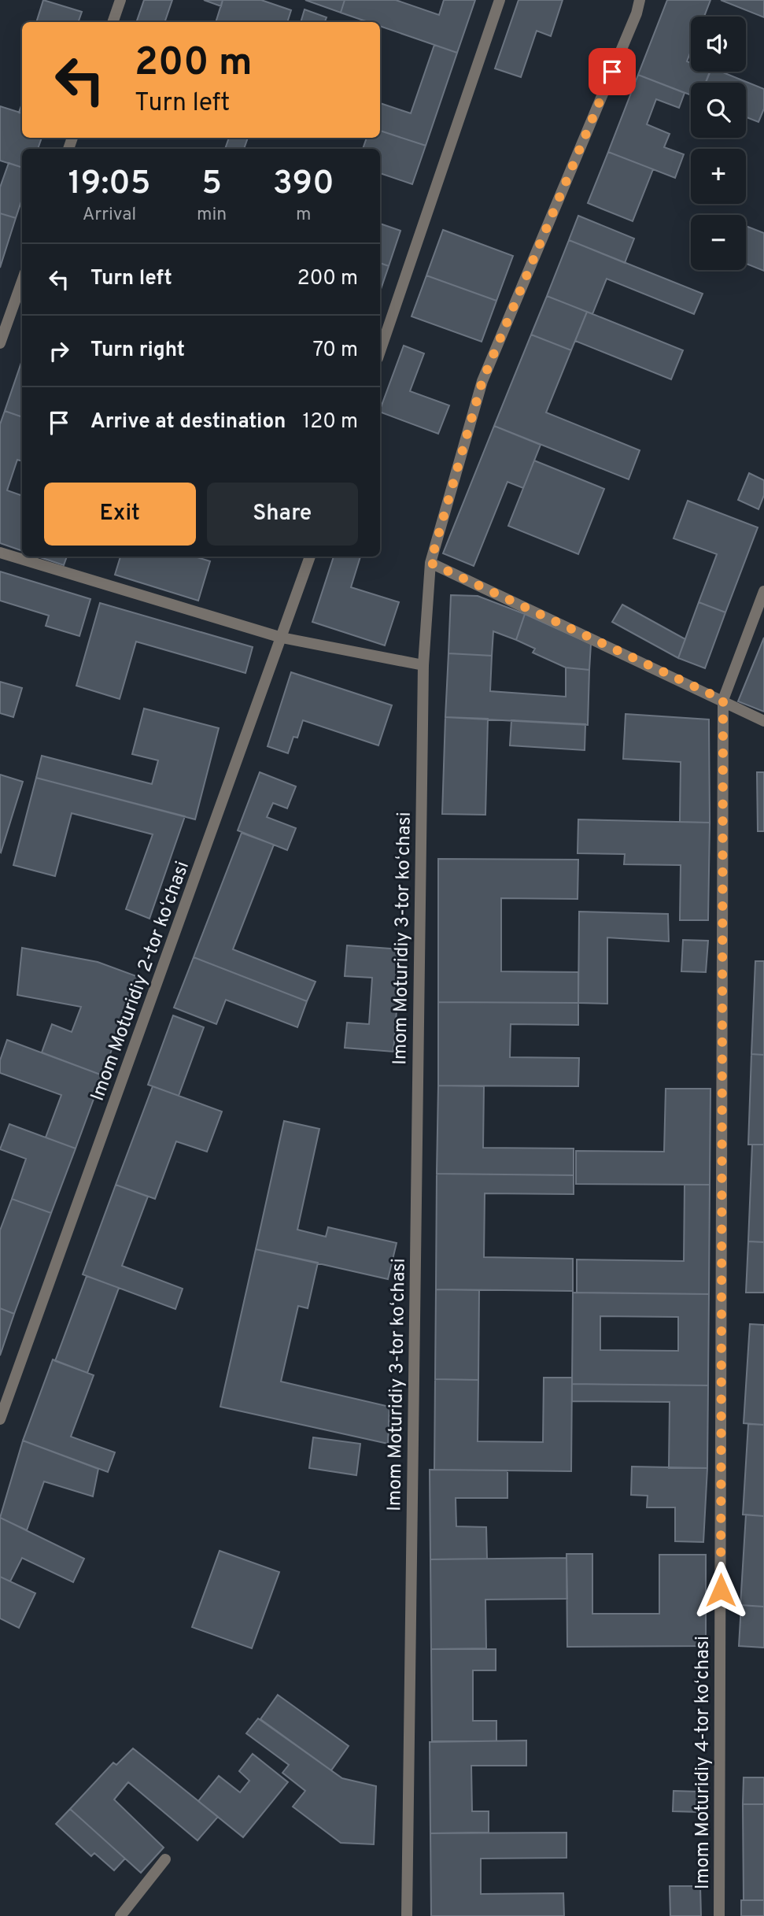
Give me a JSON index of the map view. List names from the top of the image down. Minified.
{"streets":{"street":["Imom Moturidiy 3-tor koʻchasi","Imom Moturidiy 2-tor koʻchasi","Imom Moturidiy 4-tor koʻchasi"]},"page":{"map_buttons":["+","−"],"turn":["200 m","Turn left"],"eta":["19:05","Arrival","5","min","390","m"],"list":[{"name":"Turn left","value":"200 m"},{"name":"Turn right","value":"70 m"},{"name":"Arrive at destination","value":"120 m"}],"buttons":["Exit","Share"]}}
